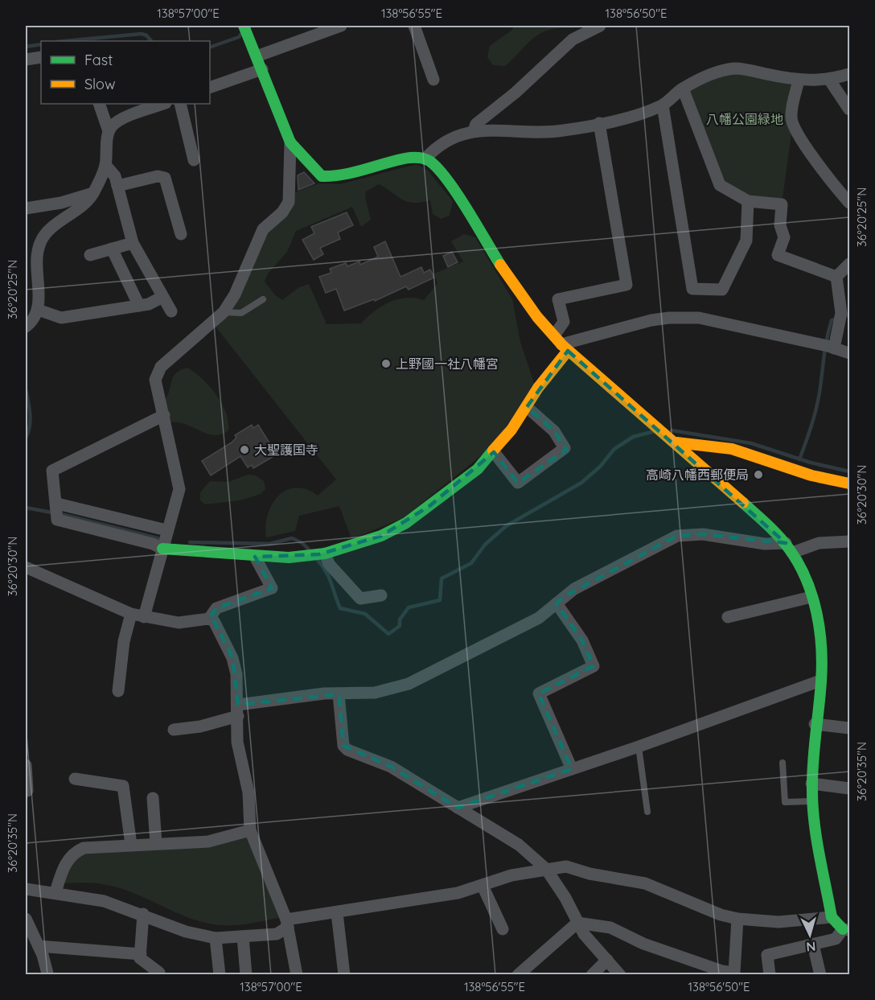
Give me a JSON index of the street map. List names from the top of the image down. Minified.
{"parks":["八幡公園緑地"],"places":["上野國一社八幡宮","大聖護国寺","高崎八幡西郵便局"],"legend":["Fast","Slow"],"north":"bottom","coordinates":["138°57'00\"E","138°56'55\"E","138°56'50\"E","36°20'25\"N","36°20'30\"N","36°20'35\"N"]}
